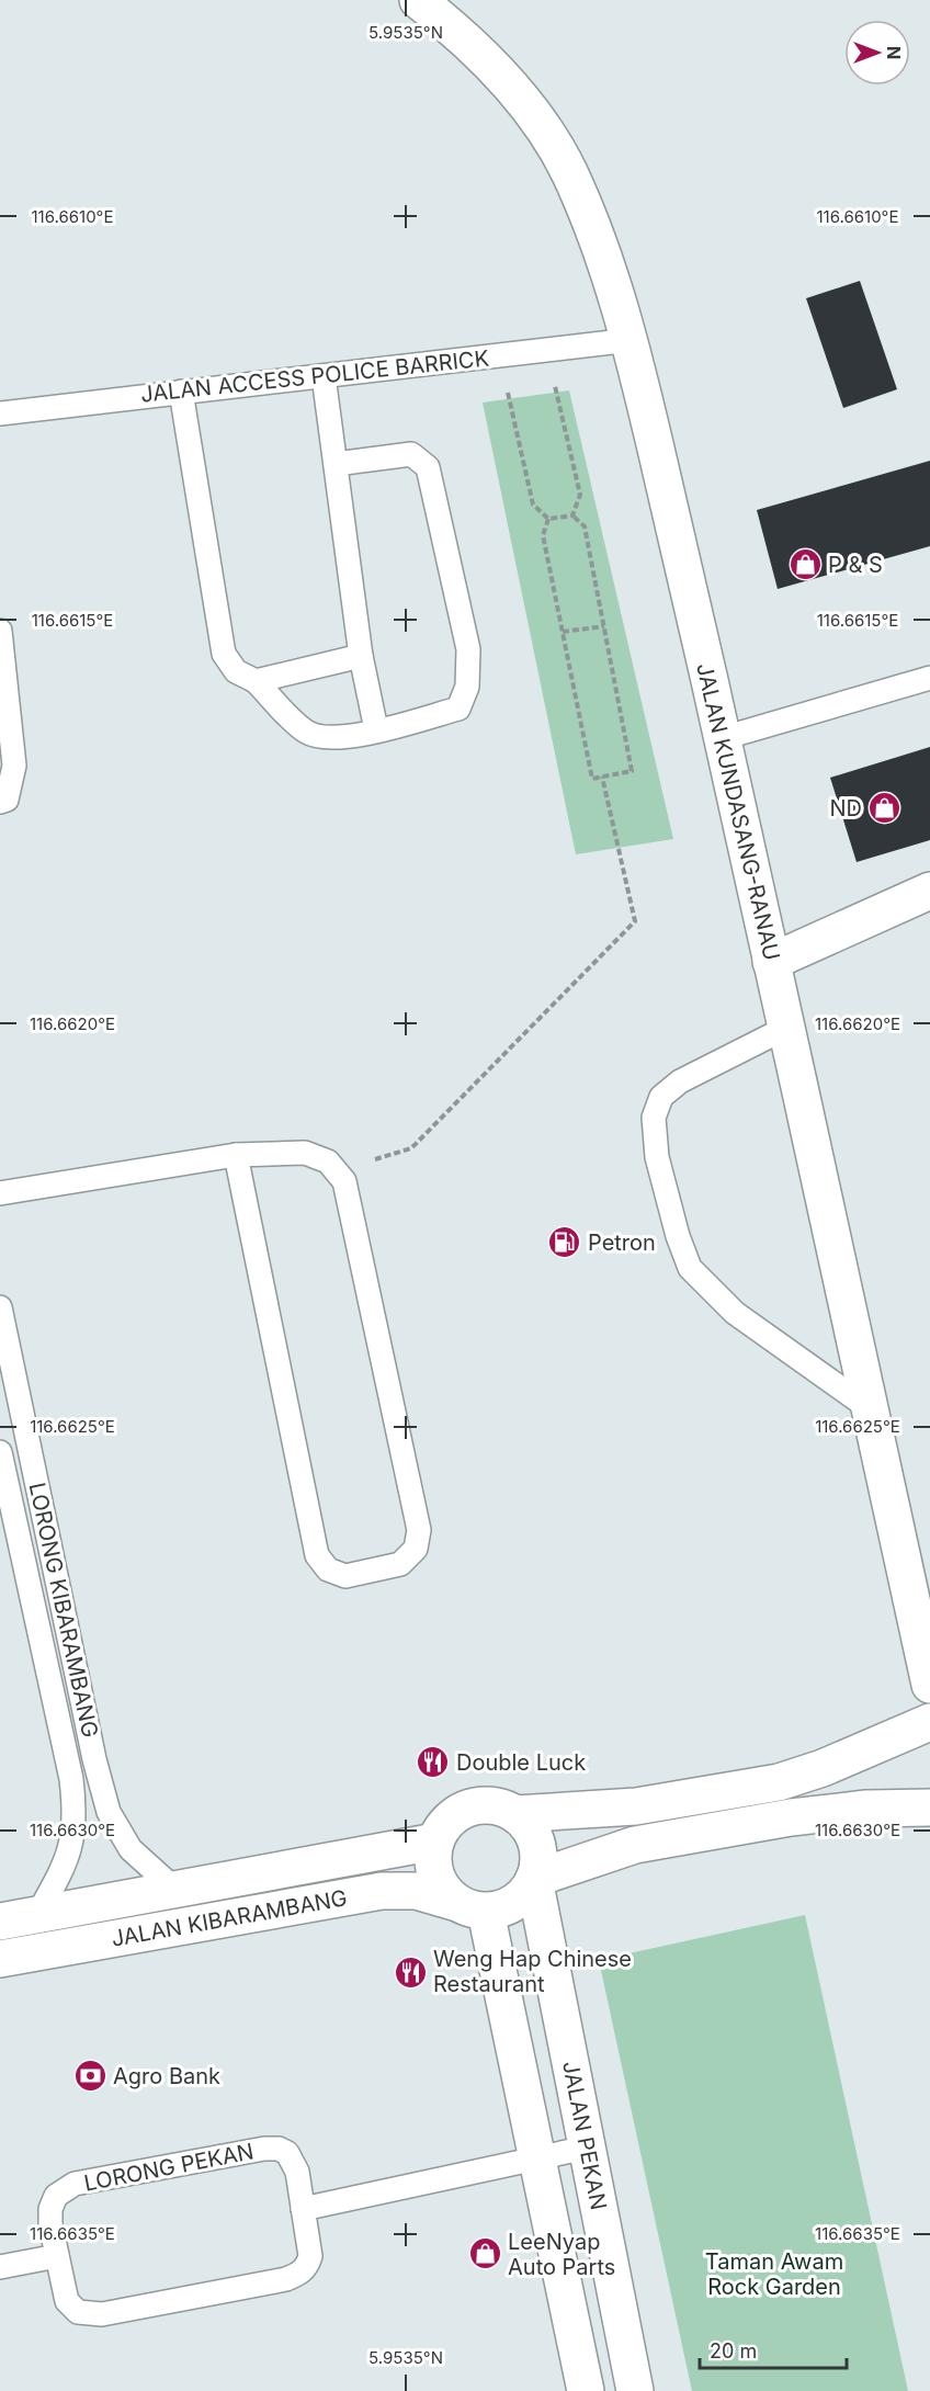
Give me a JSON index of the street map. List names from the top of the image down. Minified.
{"streets":{"main road":["JALAN KUNDASANG-RANAU","JALAN KIBARAMBANG","JALAN PEKAN"],"lane":["JALAN ACCESS POLICE BARRICK","LORONG KIBARAMBANG","LORONG PEKAN"]},"crossings":[["JALAN ACCESS POLICE BARRICK","JALAN KUNDASANG-RANAU"],["LORONG KIBARAMBANG","JALAN KIBARAMBANG"],["JALAN KIBARAMBANG","JALAN PEKAN"]],"parks":["Taman Awam Rock Garden"],"places":{"shop":["P & S","ND","LeeNyap Auto Parts"],"fuel station":["Petron"],"restaurant":["Double Luck","Weng Hap Chinese Restaurant"],"bank":["Agro Bank"]},"scale_bar":"20 m","north":"right","coordinates":["5.9535°N","116.6610°E","116.6615°E","116.6620°E","116.6625°E","116.6630°E","116.6635°E"]}
